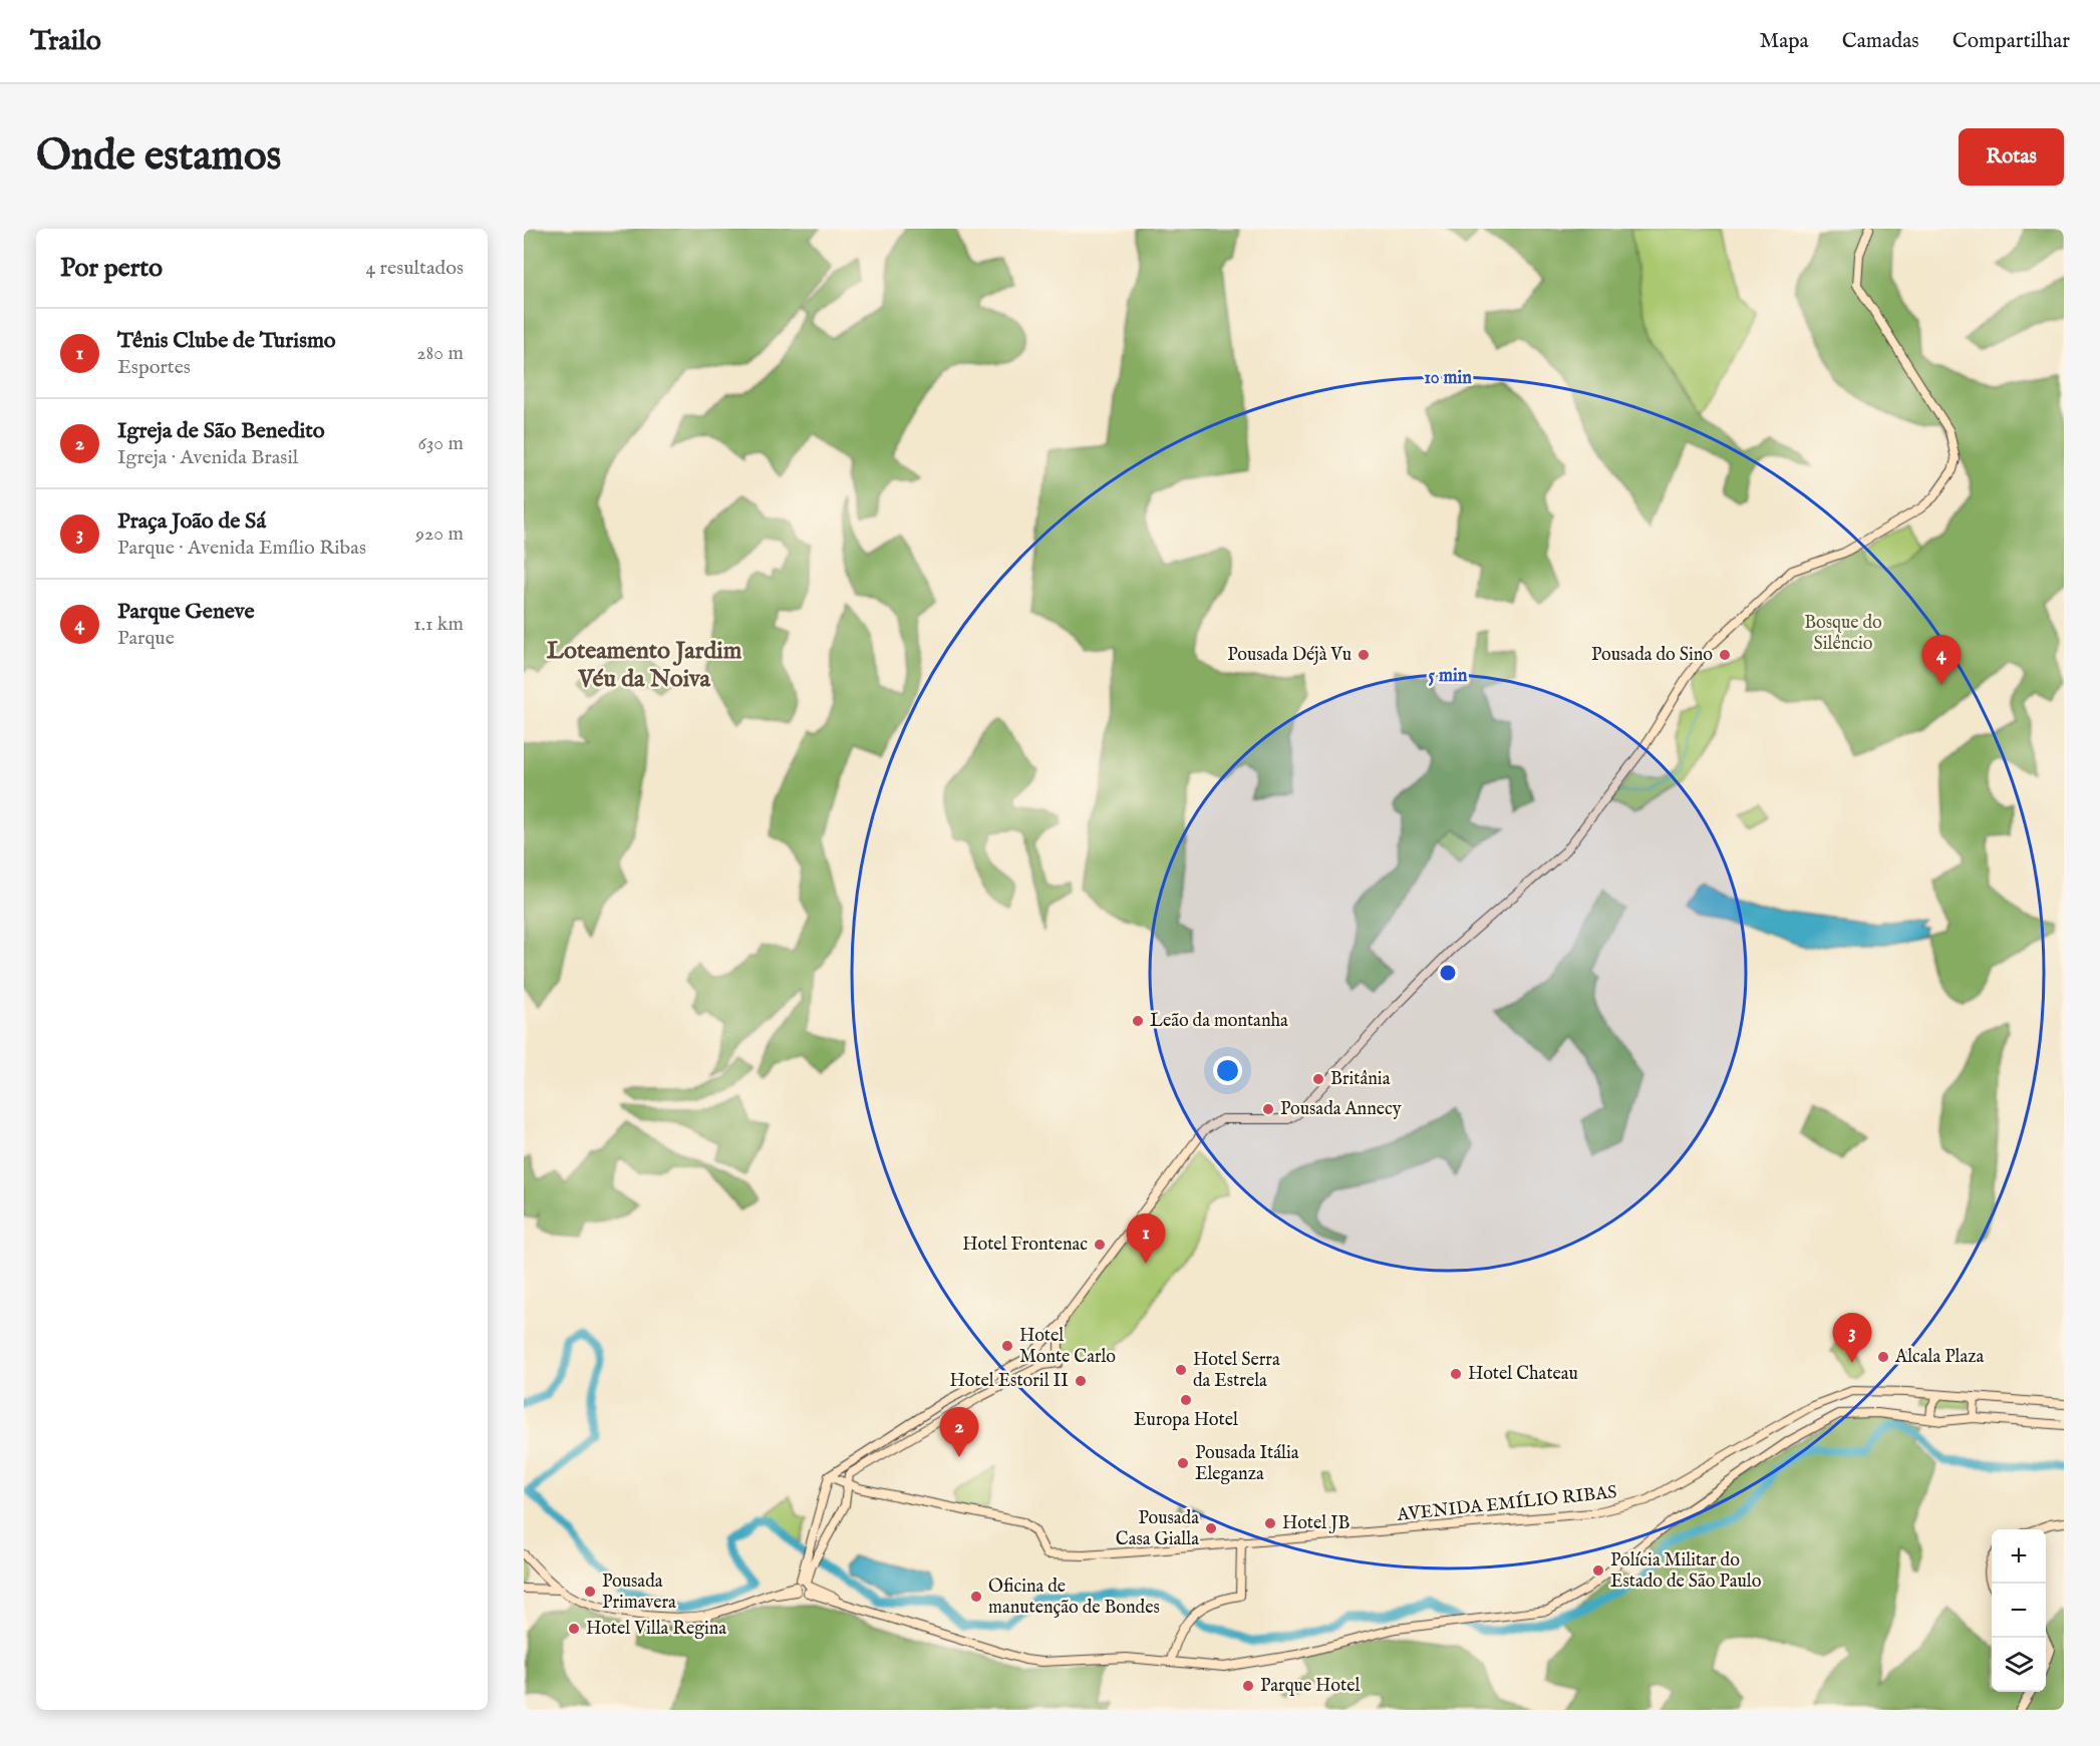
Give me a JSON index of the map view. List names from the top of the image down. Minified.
{"streets":{"street":["AVENIDA EMÍLIO RIBAS"]},"districts":["Loteamento Jardim Véu da Noiva"],"parks":["Bosque do Silêncio"],"places":["Pousada Déjà Vu","Pousada do Sino","Leão da montanha","Britânia","Pousada Annecy","Hotel Frontenac","Hotel Monte Carlo","Alcala Plaza","Hotel Serra da Estrela","Hotel Chateau","Hotel Estoril II","Europa Hotel","Pousada Itália Eleganza","Hotel JB","Pousada Casa Gialla","Polícia Militar do Estado de São Paulo","Pousada Primavera","Oficina de manutenção de Bondes","Hotel Villa Regina","Parque Hotel"],"page":{"header":"Trailo","nav":["Mapa","Camadas","Compartilhar"],"buttons":"Rotas","title":"Onde estamos","heading":["Por perto","4 resultados"],"list":[{"mark":"1","name":"Tênis Clube de Turismo","note":"Esportes","value":"280 m"},{"mark":"2","name":"Igreja de São Benedito","note":"Igreja · Avenida Brasil","value":"630 m"},{"mark":"3","name":"Praça João de Sá","note":"Parque · Avenida Emílio Ribas","value":"920 m"},{"mark":"4","name":"Parque Geneve","note":"Parque","value":"1.1 km"}],"pins":["4","1","3","2"],"map_buttons":["+","−"]},"rings":["10 min","5 min"]}
